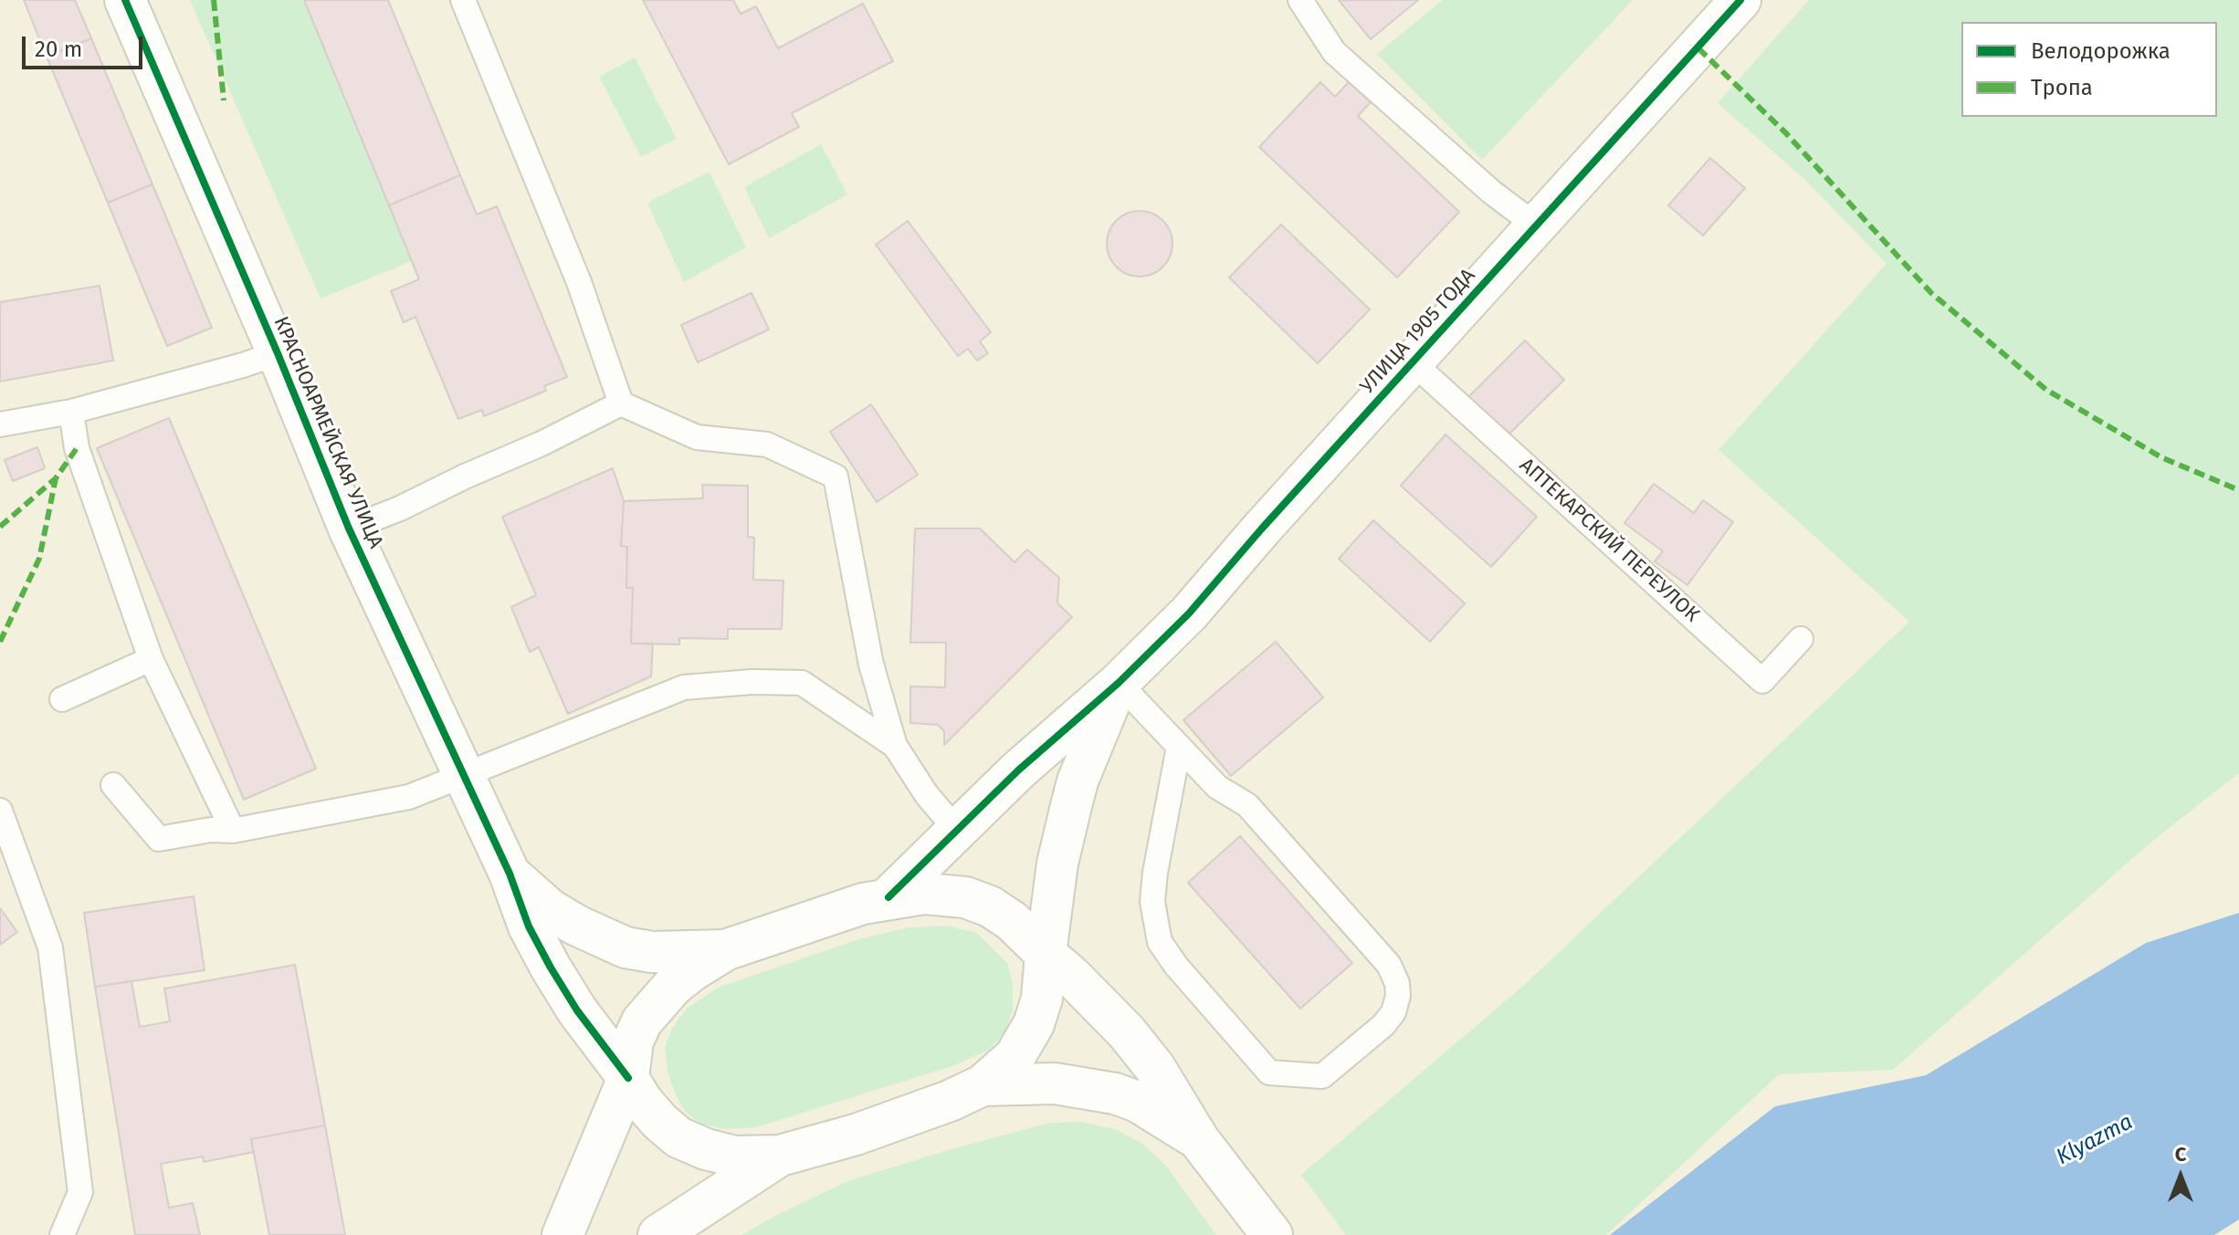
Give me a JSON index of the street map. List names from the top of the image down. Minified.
{"streets":{"street":["УЛИЦА 1905 ГОДА","КРАСНОАРМЕЙСКАЯ УЛИЦА"],"lane":["АПТЕКАРСКИЙ ПЕРЕУЛОК"]},"crossings":[["УЛИЦА 1905 ГОДА","АПТЕКАРСКИЙ ПЕРЕУЛОК"]],"water":["Klyazma"],"legend":["Велодорожка","Тропа"],"scale_bar":"20 m","north":"top"}
